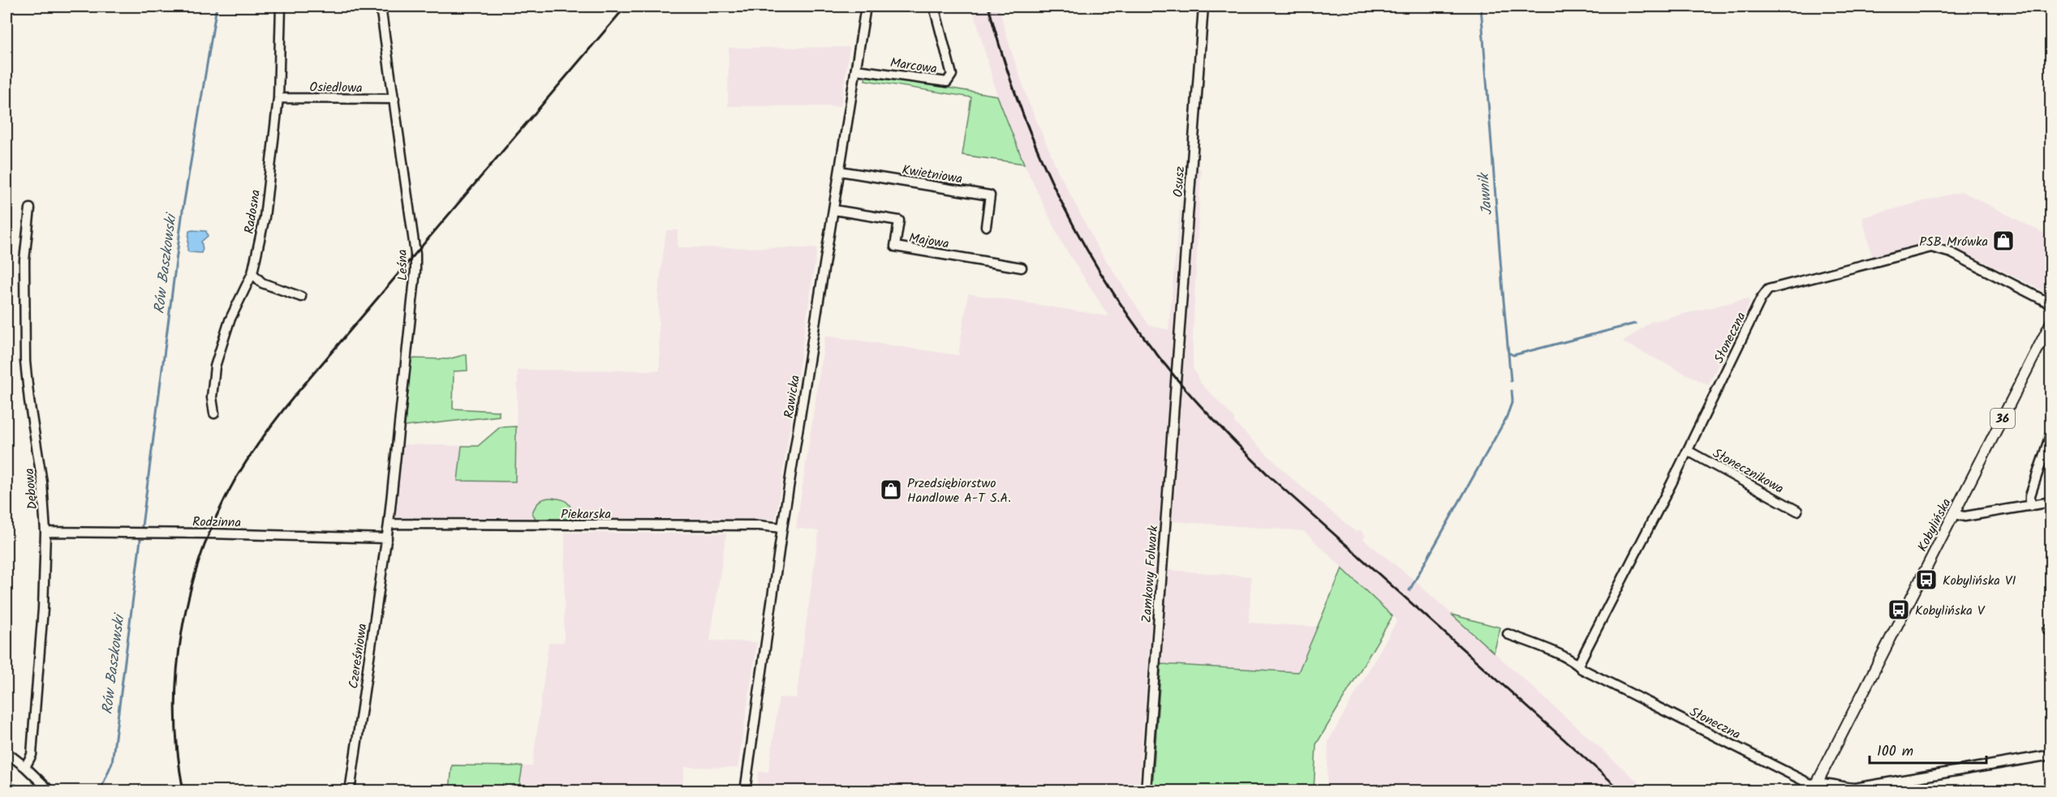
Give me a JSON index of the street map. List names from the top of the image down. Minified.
{"streets":{"main road":["36","Kobylińska"],"street":["Marcowa","Osiedlowa","Kwietniowa","Osusz","Radosna","Majowa","Leśna","Słoneczna","Rawicka","Słonecznikowa","Dębowa","Piekarska","Rodzinna","Zamkowy Folwark","Czereśniowa"]},"crossings":[["Marcowa","Rawicka"],["Osiedlowa","Radosna"],["Osiedlowa","Leśna"],["Kwietniowa","Rawicka"],["Osusz","Zamkowy Folwark"],["Majowa","Rawicka"],["Leśna","Piekarska"],["Leśna","Czereśniowa"],["Słoneczna","Słonecznikowa"],["Słoneczna","Kobylińska"],["Rawicka","Piekarska"],["Dębowa","Rodzinna"],["Piekarska","Czereśniowa"],["Rodzinna","Czereśniowa"]],"water":["Jawnik","Rów Baszkowski"],"places":{"shop":["PSB Mrówka","Przedsiębiorstwo Handlowe A-T S.A."],"bus stop":["Kobylińska VI","Kobylińska V"]},"scale_bar":"100 m"}
